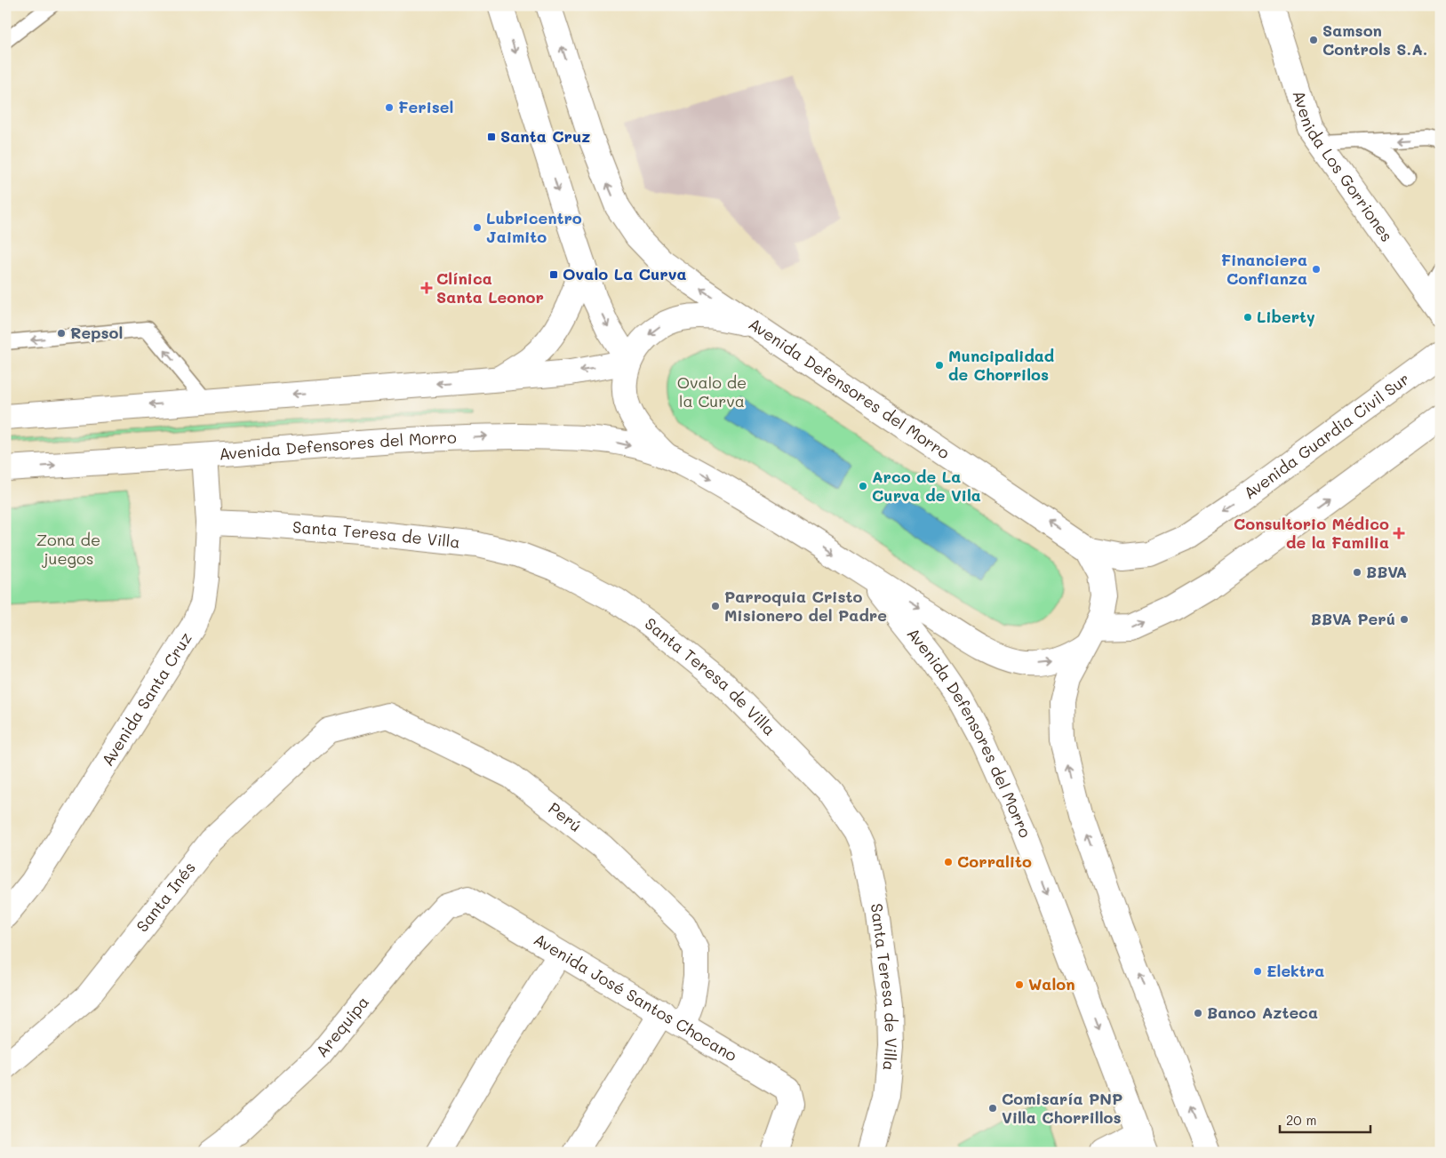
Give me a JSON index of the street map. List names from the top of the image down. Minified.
{"streets":{"main road":["Avenida Los Gorriones","Avenida Defensores del Morro","Avenida Guardia Civil Sur","Santa Teresa de Villa","Avenida Santa Cruz","Perú","Santa Inés","Avenida José Santos Chocano","Arequipa"]},"crossings":[["Avenida Defensores del Morro","Avenida Guardia Civil Sur"],["Avenida Defensores del Morro","Avenida Santa Cruz"],["Santa Teresa de Villa","Avenida Santa Cruz"],["Perú","Santa Inés"],["Perú","Avenida José Santos Chocano"],["Avenida José Santos Chocano","Arequipa"]],"parks":["Ovalo de la Curva","Zona de juegos"],"places":{"other":["Samson Controls S.A.","Ferisel","Lubricentro Jaimito","Financiera Confianza","Liberty","Repsol","Muncipalidad de Chorrilos","Arco de La Curva de Vila","BBVA","Parroquia Cristo Misionero del Padre","BBVA Perú","Corralito","Elektra","Walon","Banco Azteca","Comisaría PNP Villa Chorrillos"],"transit":["Santa Cruz","Ovalo La Curva"],"health":["Clínica Santa Leonor","Consultorio Médico de la Familia"]},"scale_bar":"20 m"}
